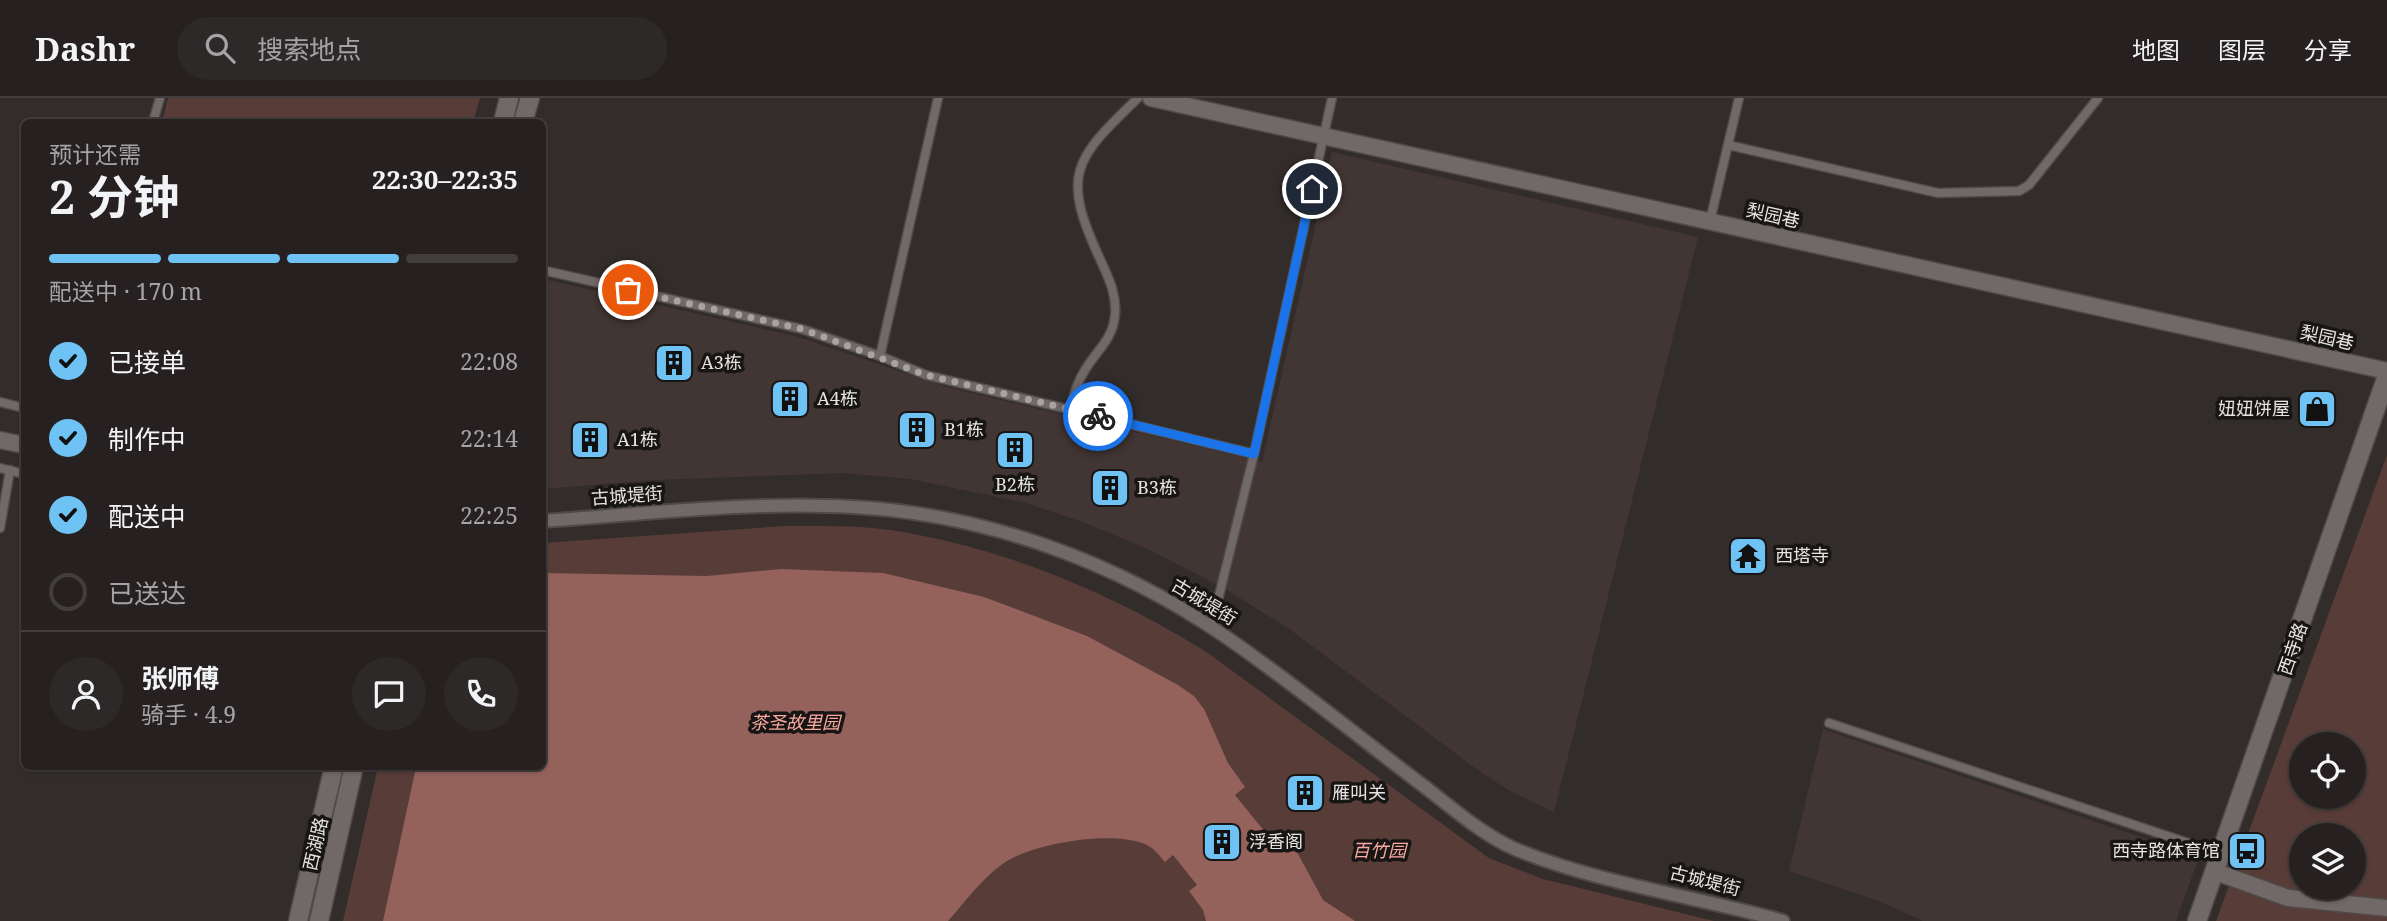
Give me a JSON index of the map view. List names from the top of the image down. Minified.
{"streets":{"street":["梨园巷","古城堤街","西寺路","西湖路"]},"crossings":[["梨园巷","西寺路"]],"parks":["茶圣故里园","百竹园"],"places":{"building":["A3栋","A4栋","B1栋","A1栋","B2栋","B3栋","雁叫关","浮香阁"],"shop":["妞妞饼屋"],"temple":["西塔寺"],"bus stop":["西寺路体育馆"]},"page":{"header":"Dashr","search":"搜索地点","nav":["地图","图层","分享"],"heading":["2 分钟","预计还需","22:30–22:35"],"panel":["张师傅","骑手 · 4.9"],"bar":"配送中 · 170 m","list":[["已接单","22:08"],["制作中","22:14"],["配送中","22:25"],"已送达"]}}
